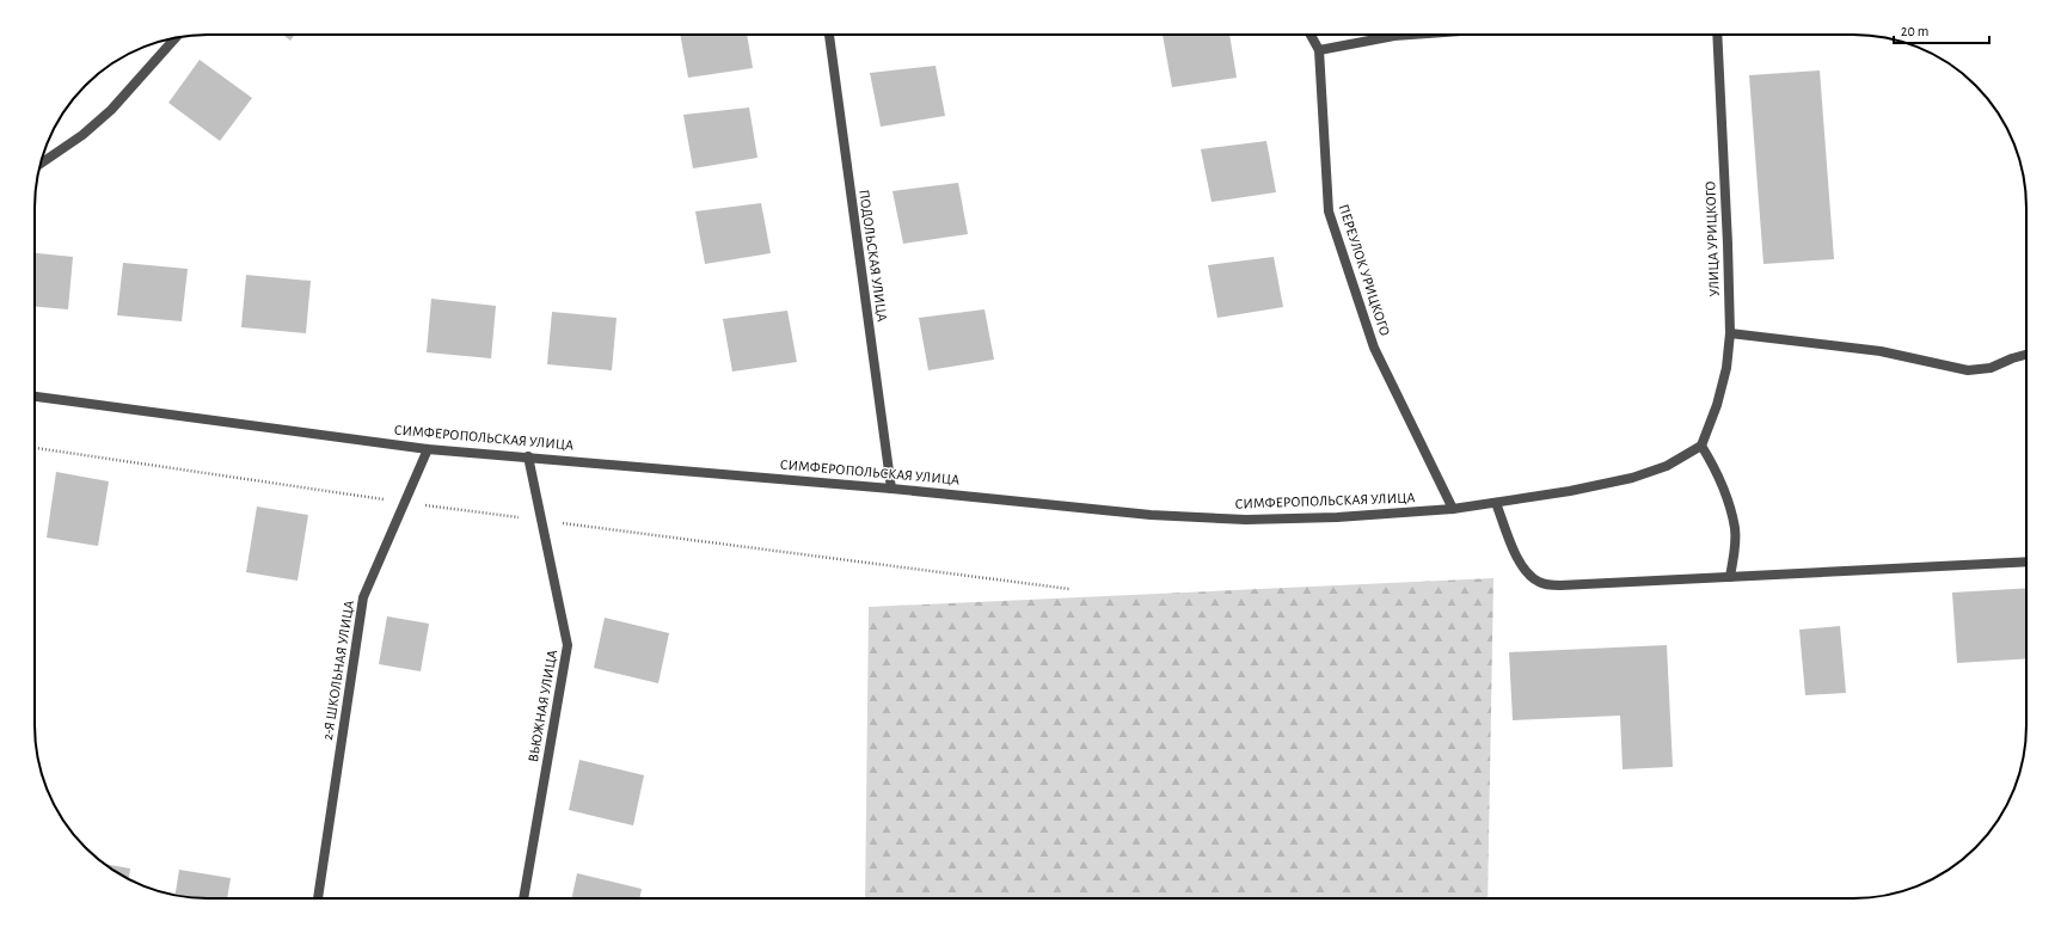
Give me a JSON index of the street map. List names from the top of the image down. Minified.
{"streets":{"street":["УЛИЦА УРИЦКОГО","ПОДОЛЬСКАЯ УЛИЦА","ПЕРЕУЛОК УРИЦКОГО","СИМФЕРОПОЛЬСКАЯ УЛИЦА","2-Я ШКОЛЬНАЯ УЛИЦА","ВЬЮЖНАЯ УЛИЦА"]},"crossings":[["УЛИЦА УРИЦКОГО","СИМФЕРОПОЛЬСКАЯ УЛИЦА"],["ПОДОЛЬСКАЯ УЛИЦА","СИМФЕРОПОЛЬСКАЯ УЛИЦА"],["ПЕРЕУЛОК УРИЦКОГО","СИМФЕРОПОЛЬСКАЯ УЛИЦА"],["СИМФЕРОПОЛЬСКАЯ УЛИЦА","2-Я ШКОЛЬНАЯ УЛИЦА"],["СИМФЕРОПОЛЬСКАЯ УЛИЦА","ВЬЮЖНАЯ УЛИЦА"]],"scale_bar":"20 m"}
